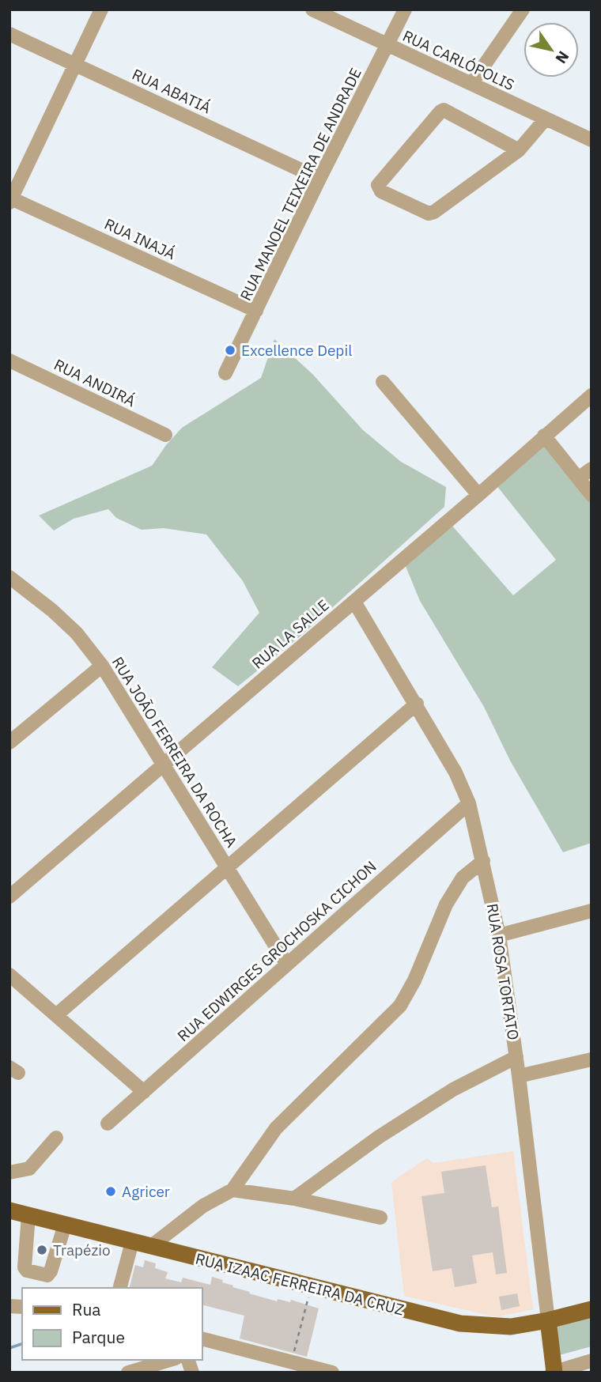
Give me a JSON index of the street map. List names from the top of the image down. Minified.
{"streets":{"main road":["RUA ROSA TORTATO","RUA IZAAC FERREIRA DA CRUZ"],"street":["RUA CARLÓPOLIS","RUA ABATIÁ","RUA MANOEL TEIXEIRA DE ANDRADE","RUA INAJÁ","RUA ANDIRÁ","RUA LA SALLE","RUA JOÃO FERREIRA DA ROCHA","RUA EDWIRGES GROCHOSKA CICHON"]},"crossings":[["RUA CARLÓPOLIS","RUA MANOEL TEIXEIRA DE ANDRADE"],["RUA ABATIÁ","RUA MANOEL TEIXEIRA DE ANDRADE"],["RUA MANOEL TEIXEIRA DE ANDRADE","RUA INAJÁ"],["RUA LA SALLE","RUA JOÃO FERREIRA DA ROCHA"],["RUA LA SALLE","RUA ROSA TORTATO"],["RUA JOÃO FERREIRA DA ROCHA","RUA EDWIRGES GROCHOSKA CICHON"],["RUA EDWIRGES GROCHOSKA CICHON","RUA ROSA TORTATO"],["RUA ROSA TORTATO","RUA IZAAC FERREIRA DA CRUZ"]],"places":["Excellence Depil","Agricer","Trapézio"],"legend":["Rua","Parque"],"north":"bottom right"}
